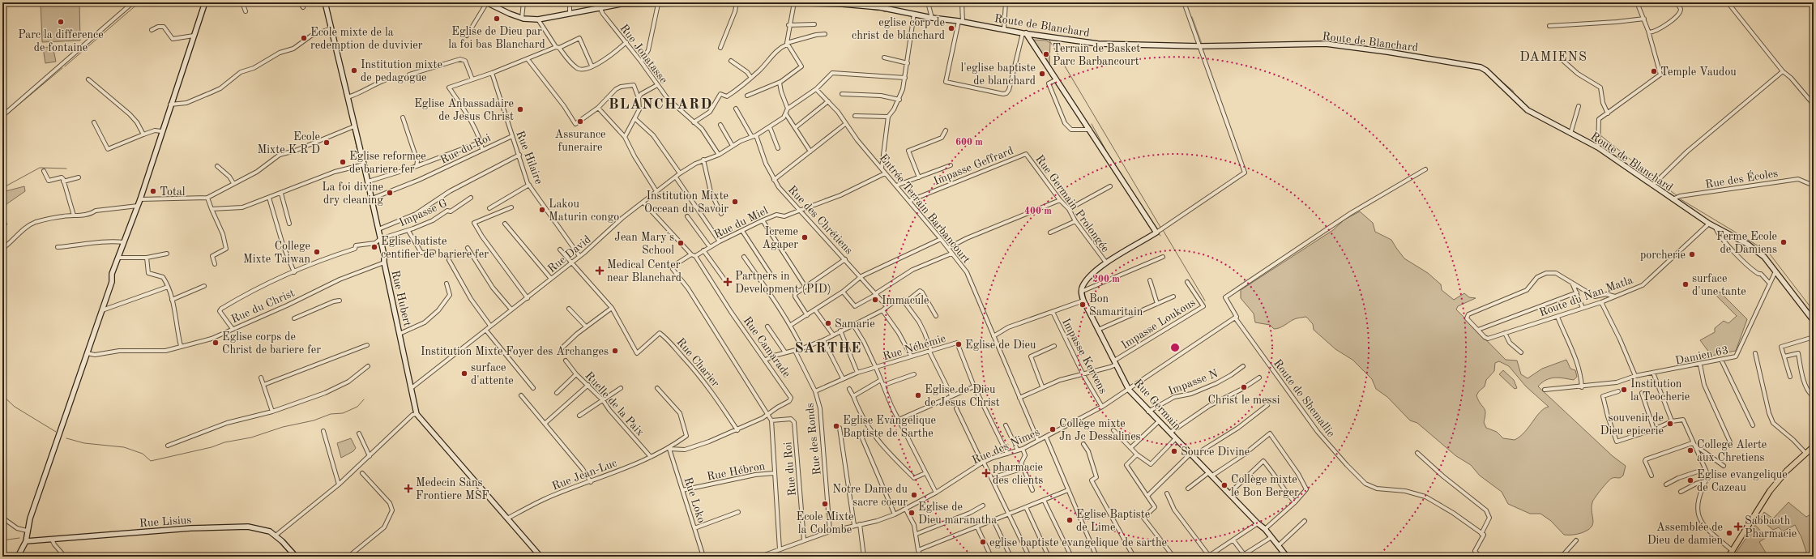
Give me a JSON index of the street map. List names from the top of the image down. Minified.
{"streets":{"street":["Route de Blanchard","Rue Jonatasse","Rue du Roi","Rue Hilaire","Impasse Geffrard","Rue des Écoles","Rue Germain Prolongée","Entrée Terrain Barbancourt","Impasse G","Rue des Chrétiens","Rue du Miel","Rue David","Route du Nan Matla","Rue Hubert","Rue du Christ","Impasse Loukous","Rue Camarade","Rue Néhémie","Damien 63","Impasse Kervens","Rue Charier","Impasse N","Route de Shemallie","Ruelle de la Paix","Rue Germain","Rue des Ronds","Rue des Nimes","Rue Hébron","Rue Jean-Luc","Rue Loko","Rue Lisius"]},"crossings":[["Route de Blanchard","Rue des Écoles"],["Route de Blanchard","Route du Nan Matla"],["Route de Blanchard","Damien 63"],["Rue Jonatasse","Rue David"],["Rue du Roi","Rue Hilaire"],["Rue du Roi","Rue Hubert"],["Rue du Roi","Rue des Nimes"],["Rue Hilaire","Rue David"],["Impasse Geffrard","Rue Germain Prolongée"],["Impasse Geffrard","Entrée Terrain Barbancourt"],["Entrée Terrain Barbancourt","Rue du Miel"],["Entrée Terrain Barbancourt","Impasse Loukous"],["Entrée Terrain Barbancourt","Rue des Nimes"],["Impasse G","Rue Hubert"],["Rue des Chrétiens","Rue du Miel"],["Rue des Chrétiens","Rue David"],["Rue du Miel","Rue Camarade"],["Rue David","Rue Hubert"],["Rue Hubert","Rue du Christ"],["Impasse Loukous","Impasse Kervens"],["Impasse Loukous","Rue Germain"],["Rue Camarade","Rue Charier"],["Rue Camarade","Rue Jean-Luc"],["Rue Camarade","Rue Loko"],["Rue Néhémie","Rue des Ronds"],["Impasse Kervens","Rue des Nimes"],["Impasse N","Rue Germain"],["Ruelle de la Paix","Rue Jean-Luc"],["Rue Germain","Rue des Nimes"],["Rue des Ronds","Rue des Nimes"],["Rue Hébron","Rue Loko"],["Rue Jean-Luc","Rue Loko"]],"districts":["DAMIENS","BLANCHARD","SARTHE"],"places":{"other":["Eglise de Dieu par la foi bas Blanchard","Parc la difference de fontaine","eglise corp de christ de blanchard","Ecole mixte de la redemption de duvivier","Terrain de Basket Parc Barbancourt","Institution mixte de pedagogue","Temple Vaudou","l'eglise baptiste de blanchard","Eglise Anbassadaire de Jesus Christ","Assurance funeraire","Ecole Mixte K R D","Eglise reformee de bariere fer","Total","La foi divine dry cleaning","Institution Mixte Occean du Savoir","Lakou Maturin congo","Icreme Agaper","Ferme Ecole de Damiens","Jean Mary's School","Eglise batiste centifier de bariere fer","College Mixte Taiwan","porcherie","surface d'une tante","Immacule","Bon Samaritain","Samarie","Eglise corps de Christ de bariere fer","Eglise de Dieu","Institution Mixte Foyer des Archanges","surface d'attente","Christ le messi","Institution la Teocherie","Eglise de Dieu de Jesus Christ","souvenir de Dieu epicerie","Eglise Evangelique Baptiste de Sarthe","Collège mixte Jn Jc Dessalines","College Alerte aux Chretiens","Source Divine","Eglise evangelique de Cazeau","Collège mixte le Bon Berger","Notre Dame du sacre coeur","Ecole Mixte la Colombe","Eglise de Dieu maranatha","Eglise Baptiste de Lime","Assemblée de Dieu de damien","eglise baptiste evangelique de sarthe"],"health":["Medical Center near Blanchard","Partners in Development (PID)","pharmacie des clients","Medecin Sans Frontiere MSF","Sabbaoth Pharmacie"]},"rings":["600 m","400 m","200 m"]}
